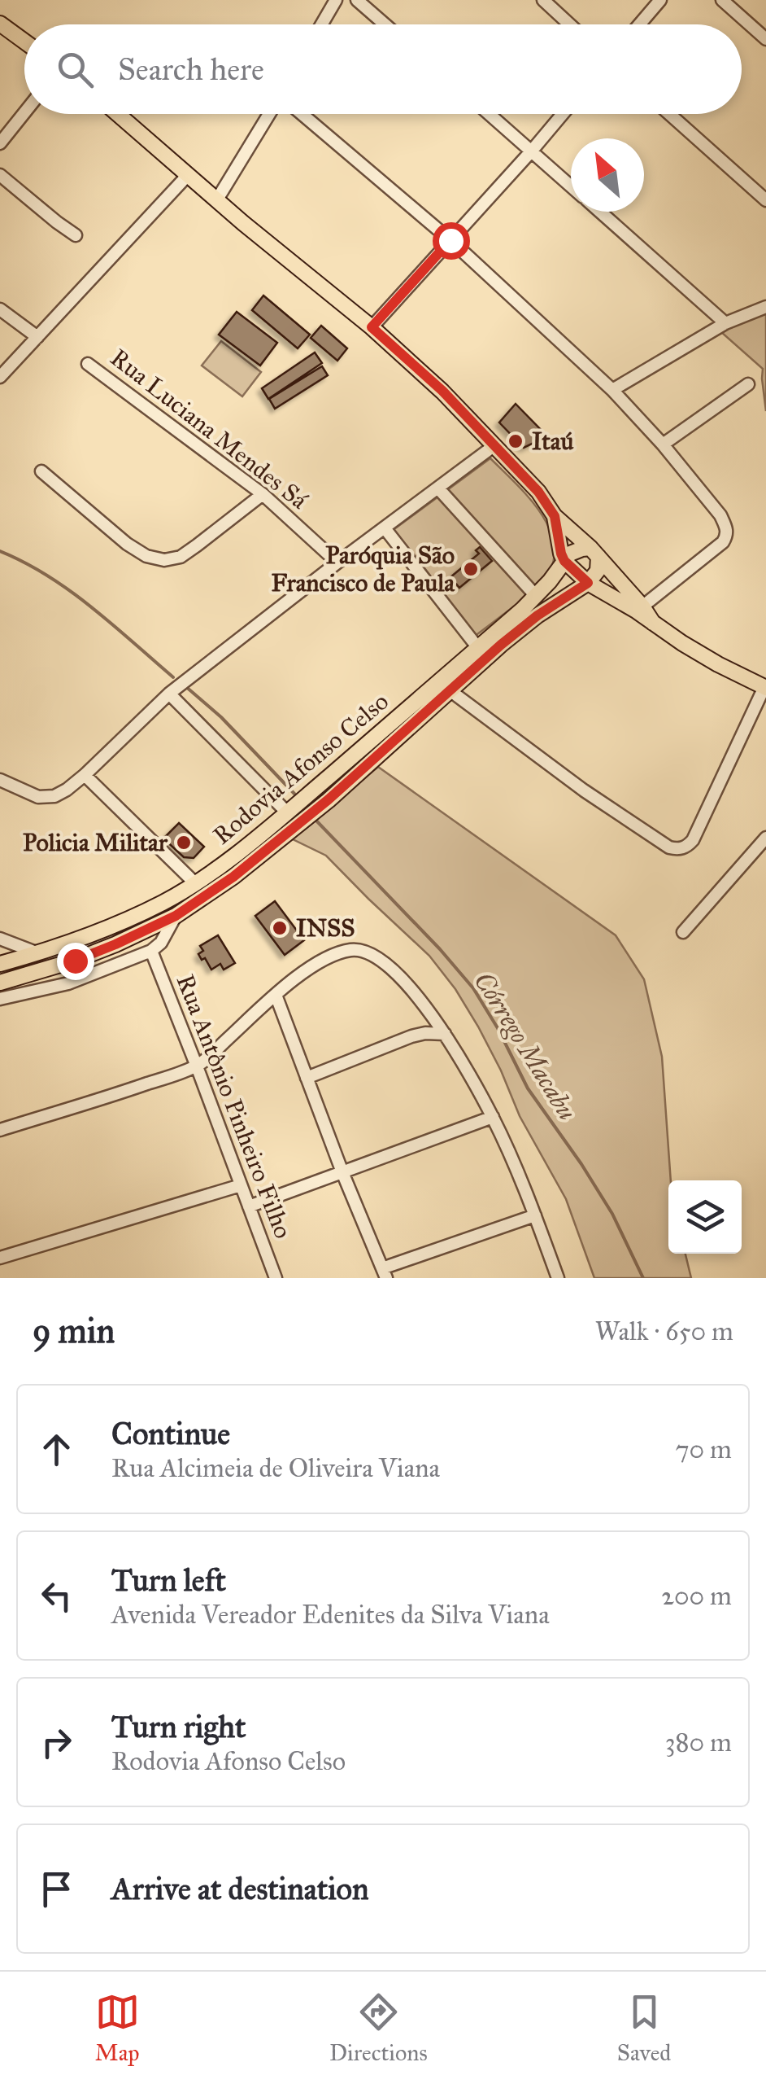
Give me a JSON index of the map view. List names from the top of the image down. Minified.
{"streets":{"main road":["Rodovia Afonso Celso"],"street":["Rua Luciana Mendes Sá","Rua Antônio Pinheiro Filho"]},"water":["Córrego Macabu"],"places":["Itaú","Paróquia São Francisco de Paula","Policia Militar","INSS"],"north":"top left","page":{"search":"Search here","heading":["9 min","Walk · 650 m"],"list":[["Continue","Rua Alcimeia de Oliveira Viana","70 m"],["Turn left","Avenida Vereador Edenites da Silva Viana","200 m"],["Turn right","Rodovia Afonso Celso","380 m"],"Arrive at destination"],"nav":["Map","Directions","Saved"]}}
